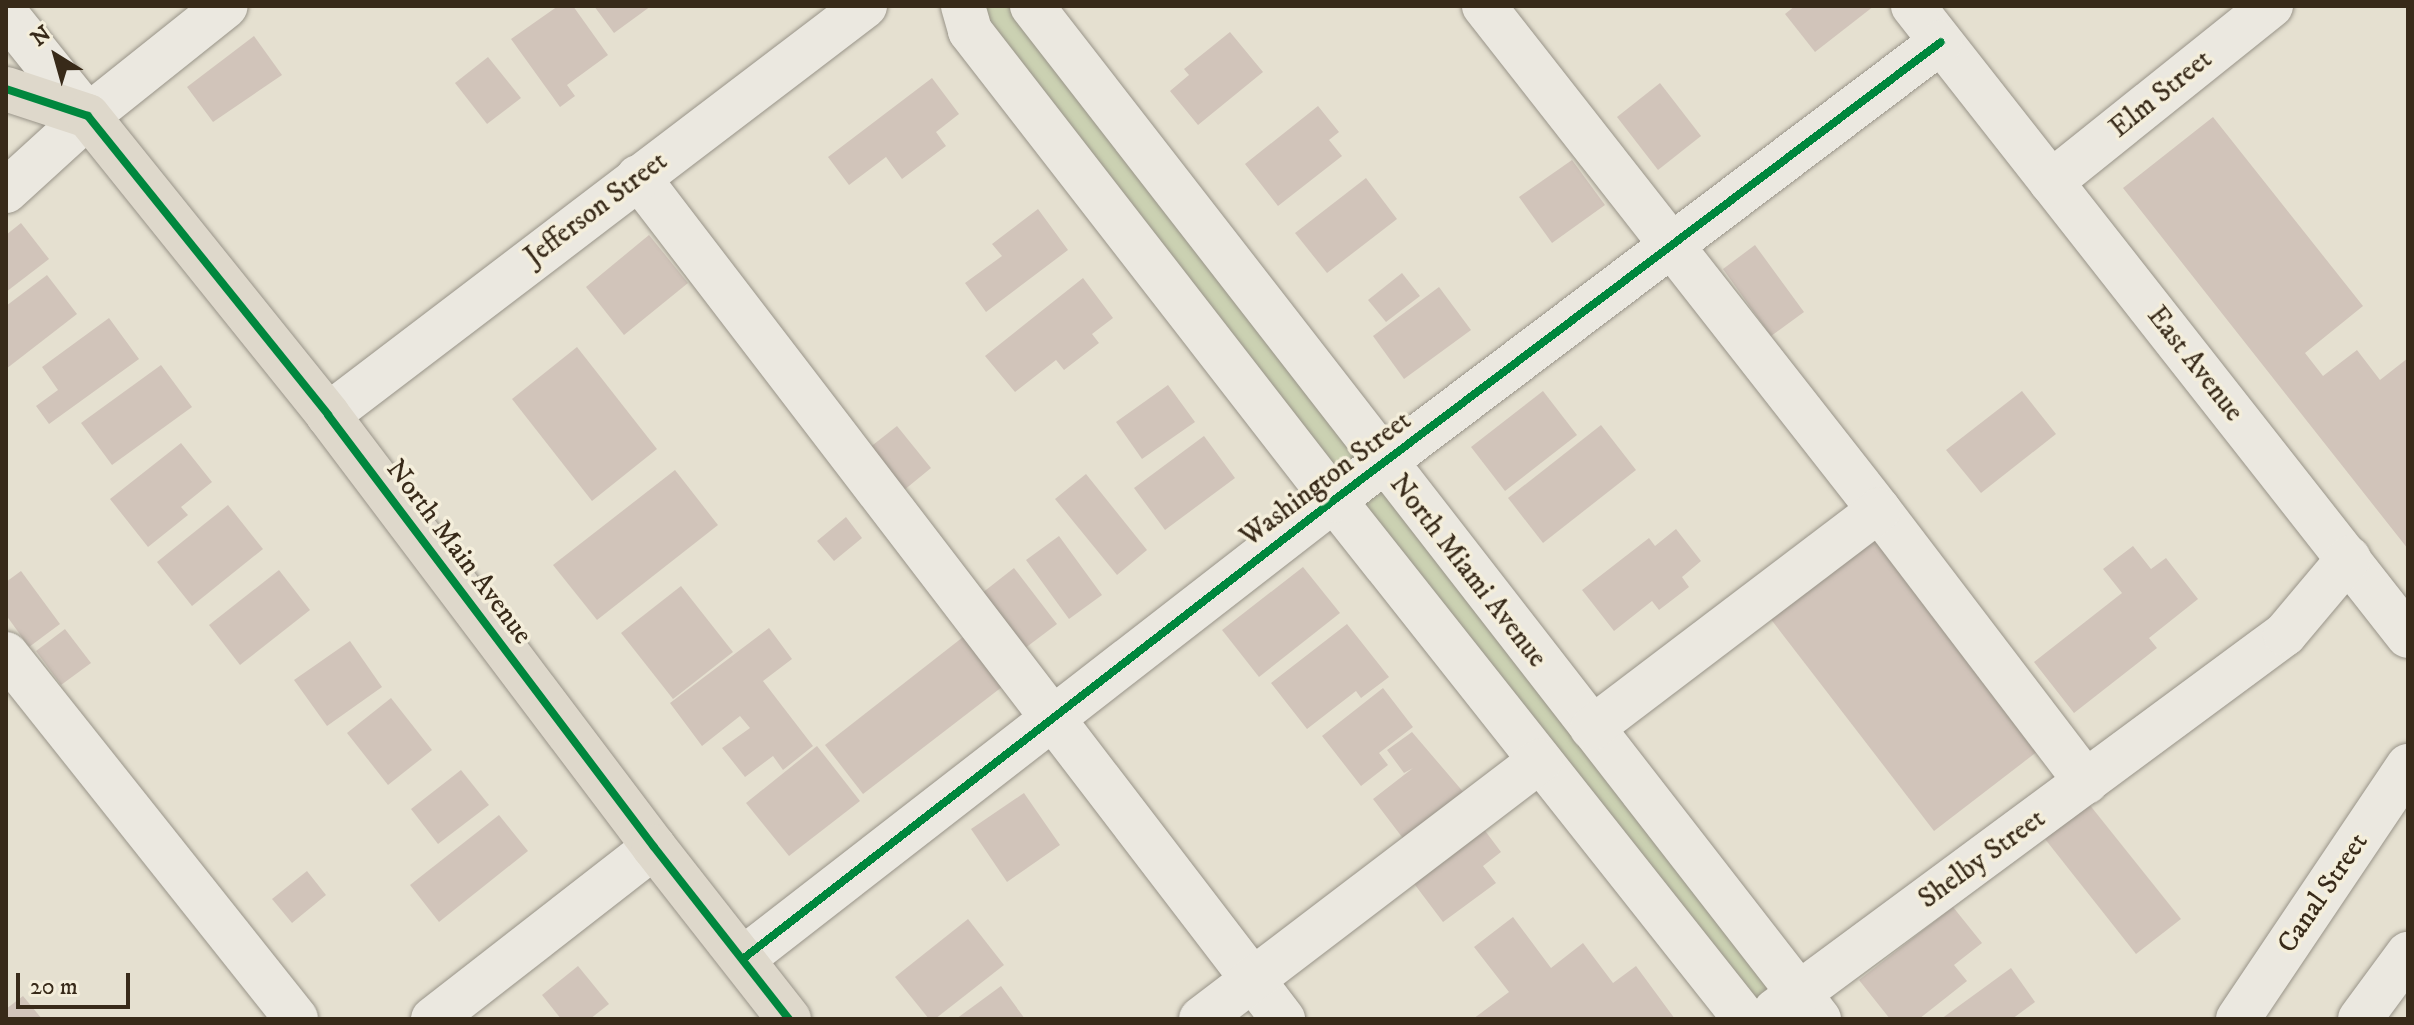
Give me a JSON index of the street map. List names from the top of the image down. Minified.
{"streets":{"main road":["North Main Avenue"],"street":["Elm Street","Jefferson Street","East Avenue","Washington Street","North Miami Avenue","Shelby Street","Canal Street"]},"crossings":[["Elm Street","East Avenue"],["Jefferson Street","North Main Avenue"],["East Avenue","Washington Street"],["East Avenue","Shelby Street"],["Washington Street","North Main Avenue"],["Washington Street","North Miami Avenue"],["North Miami Avenue","Shelby Street"]],"scale_bar":"20 m","north":"top left"}
